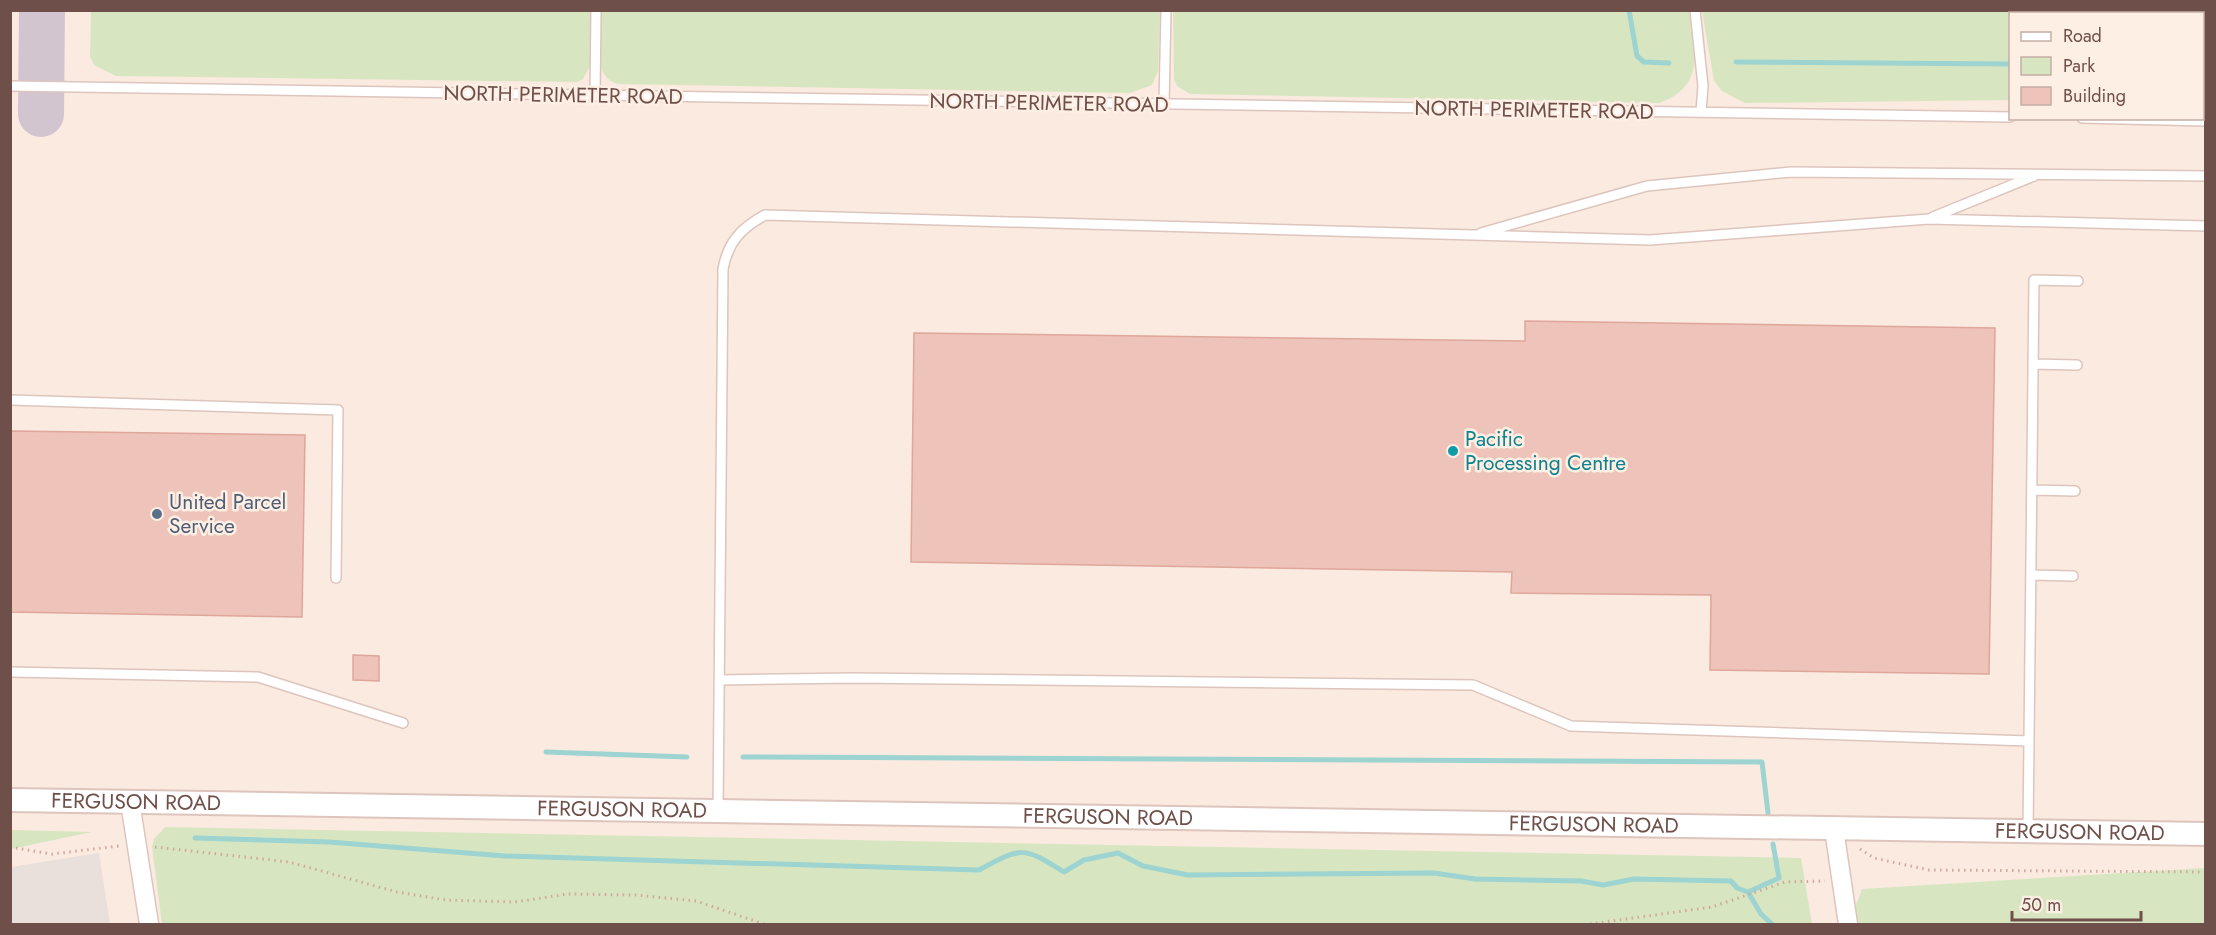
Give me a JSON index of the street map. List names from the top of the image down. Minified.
{"streets":{"street":["FERGUSON ROAD"],"lane":["NORTH PERIMETER ROAD"]},"places":["Pacific Processing Centre","United Parcel Service"],"legend":["Road","Park","Building"],"scale_bar":"50 m"}
